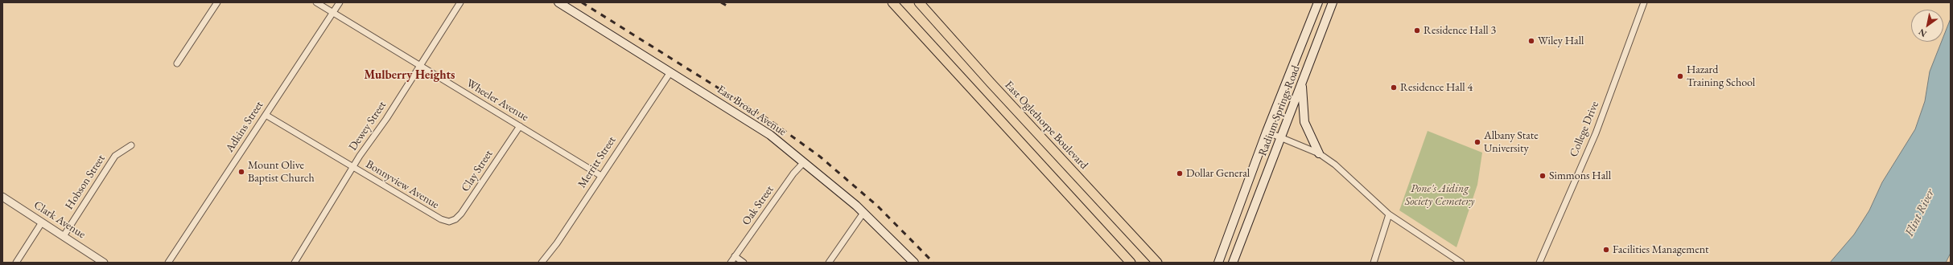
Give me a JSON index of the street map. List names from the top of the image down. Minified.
{"streets":{"main road":["East Broad Avenue","Radium Springs Road","East Oglethorpe Boulevard"],"street":["Wheeler Avenue","Dewey Street","Adkins Street","College Drive","Merritt Street","Clay Street","Hobson Street","Bonnyview Avenue","Oak Street","Clark Avenue"]},"crossings":[["Wheeler Avenue","Dewey Street"],["Wheeler Avenue","Adkins Street"],["Wheeler Avenue","Merritt Street"],["Wheeler Avenue","Clay Street"],["East Broad Avenue","Merritt Street"],["East Broad Avenue","Oak Street"],["Dewey Street","Bonnyview Avenue"],["Adkins Street","Bonnyview Avenue"],["Clay Street","Bonnyview Avenue"],["Hobson Street","Clark Avenue"]],"districts":["Mulberry Heights"],"water":["Flint River"],"parks":["Pone's Aiding Society Cemetery"],"places":["Residence Hall 3","Wiley Hall","Hazard Training School","Residence Hall 4","Albany State University","Mount Olive Baptist Church","Dollar General","Simmons Hall","Facilities Management"],"north":"bottom left"}
